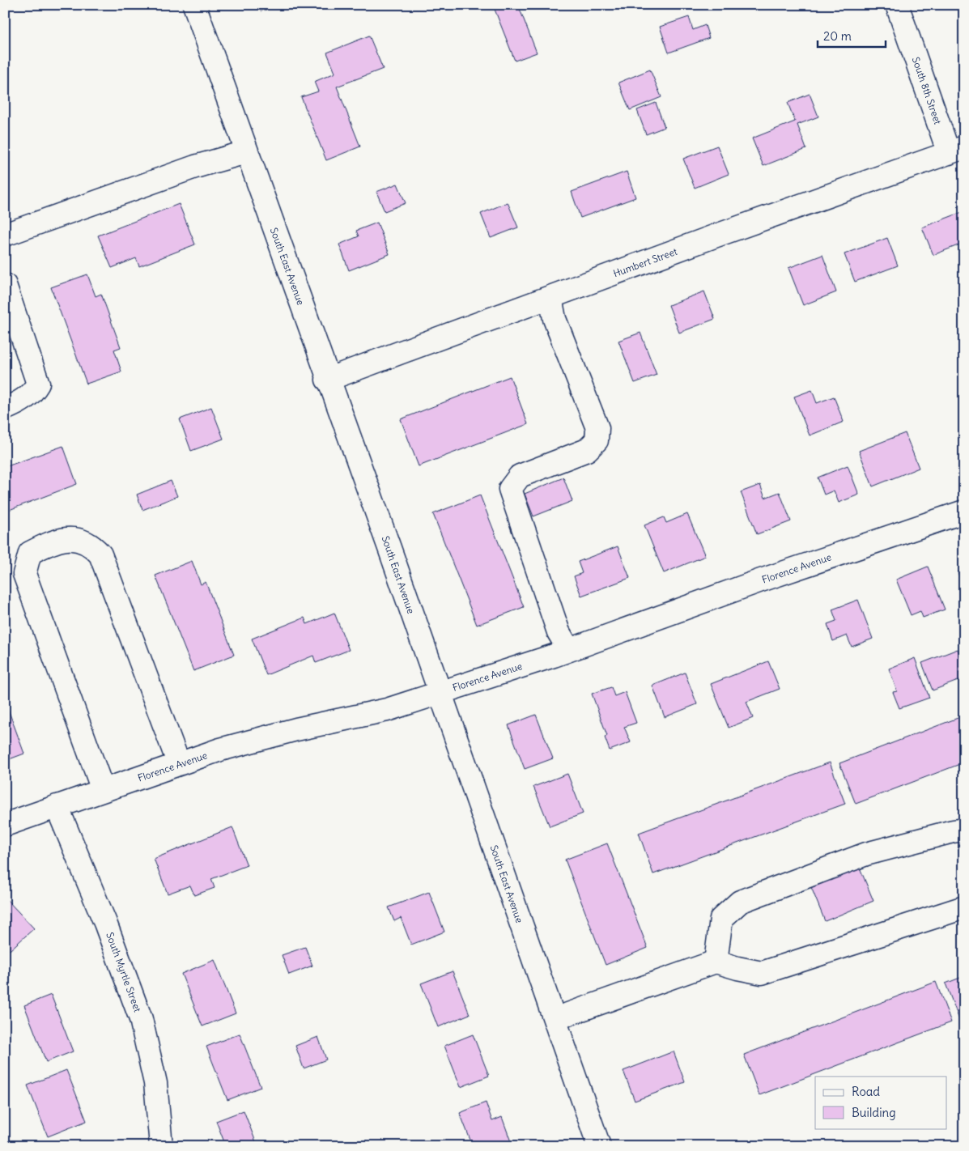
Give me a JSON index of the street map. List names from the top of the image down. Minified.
{"streets":{"street":["South 8th Street","Humbert Street","South East Avenue","Florence Avenue","South Myrtle Street"]},"crossings":[["South 8th Street","Humbert Street"],["Humbert Street","South East Avenue"],["South East Avenue","Florence Avenue"],["Florence Avenue","South Myrtle Street"]],"legend":["Road","Building"],"scale_bar":"20 m"}
